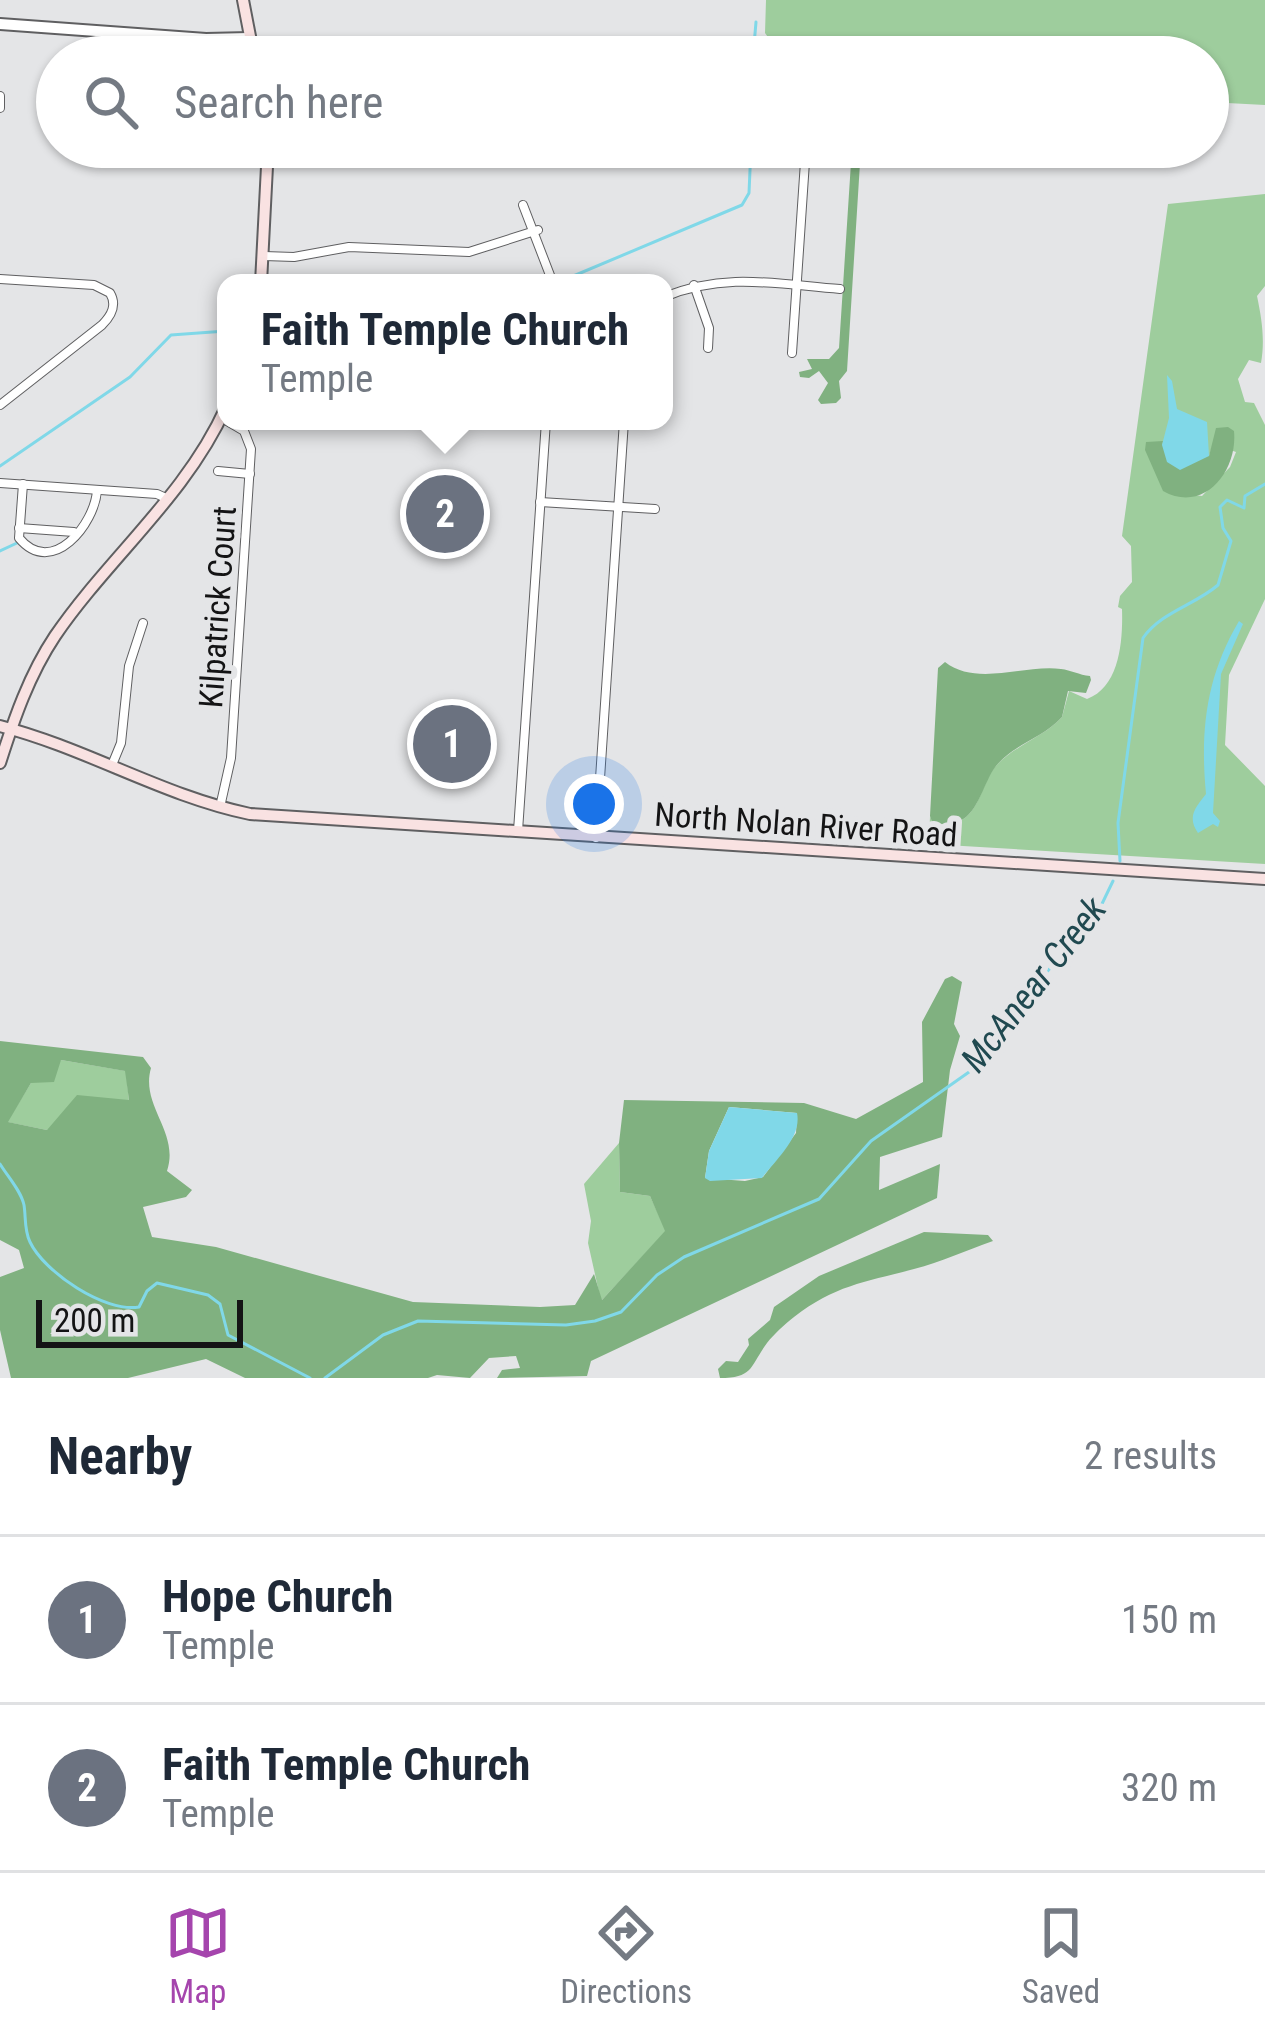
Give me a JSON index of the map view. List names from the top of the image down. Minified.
{"streets":{"main road":["North Nolan River Road"],"street":["Kilpatrick Court"]},"crossings":[["Kilpatrick Court","North Nolan River Road"]],"water":["McAnear Creek"],"scale_bar":"200 m","page":{"search":"Search here","popup":["Faith Temple Church","Temple"],"pins":["2","1"],"scale":"200 m","heading":["Nearby","2 results"],"list":[{"mark":"1","name":"Hope Church","note":"Temple","value":"150 m"},{"mark":"2","name":"Faith Temple Church","note":"Temple","value":"320 m"}],"nav":["Map","Directions","Saved"]}}
